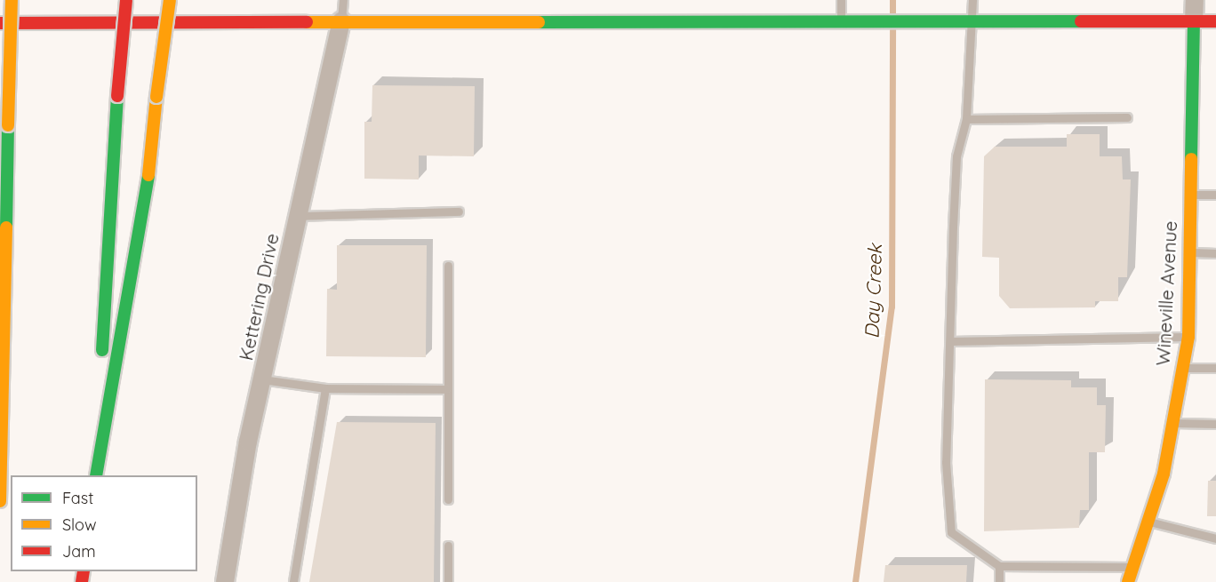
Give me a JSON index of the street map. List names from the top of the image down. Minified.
{"streets":{"main road":["Wineville Avenue"],"street":["Kettering Drive"]},"water":["Day Creek"],"legend":["Fast","Slow","Jam"]}
